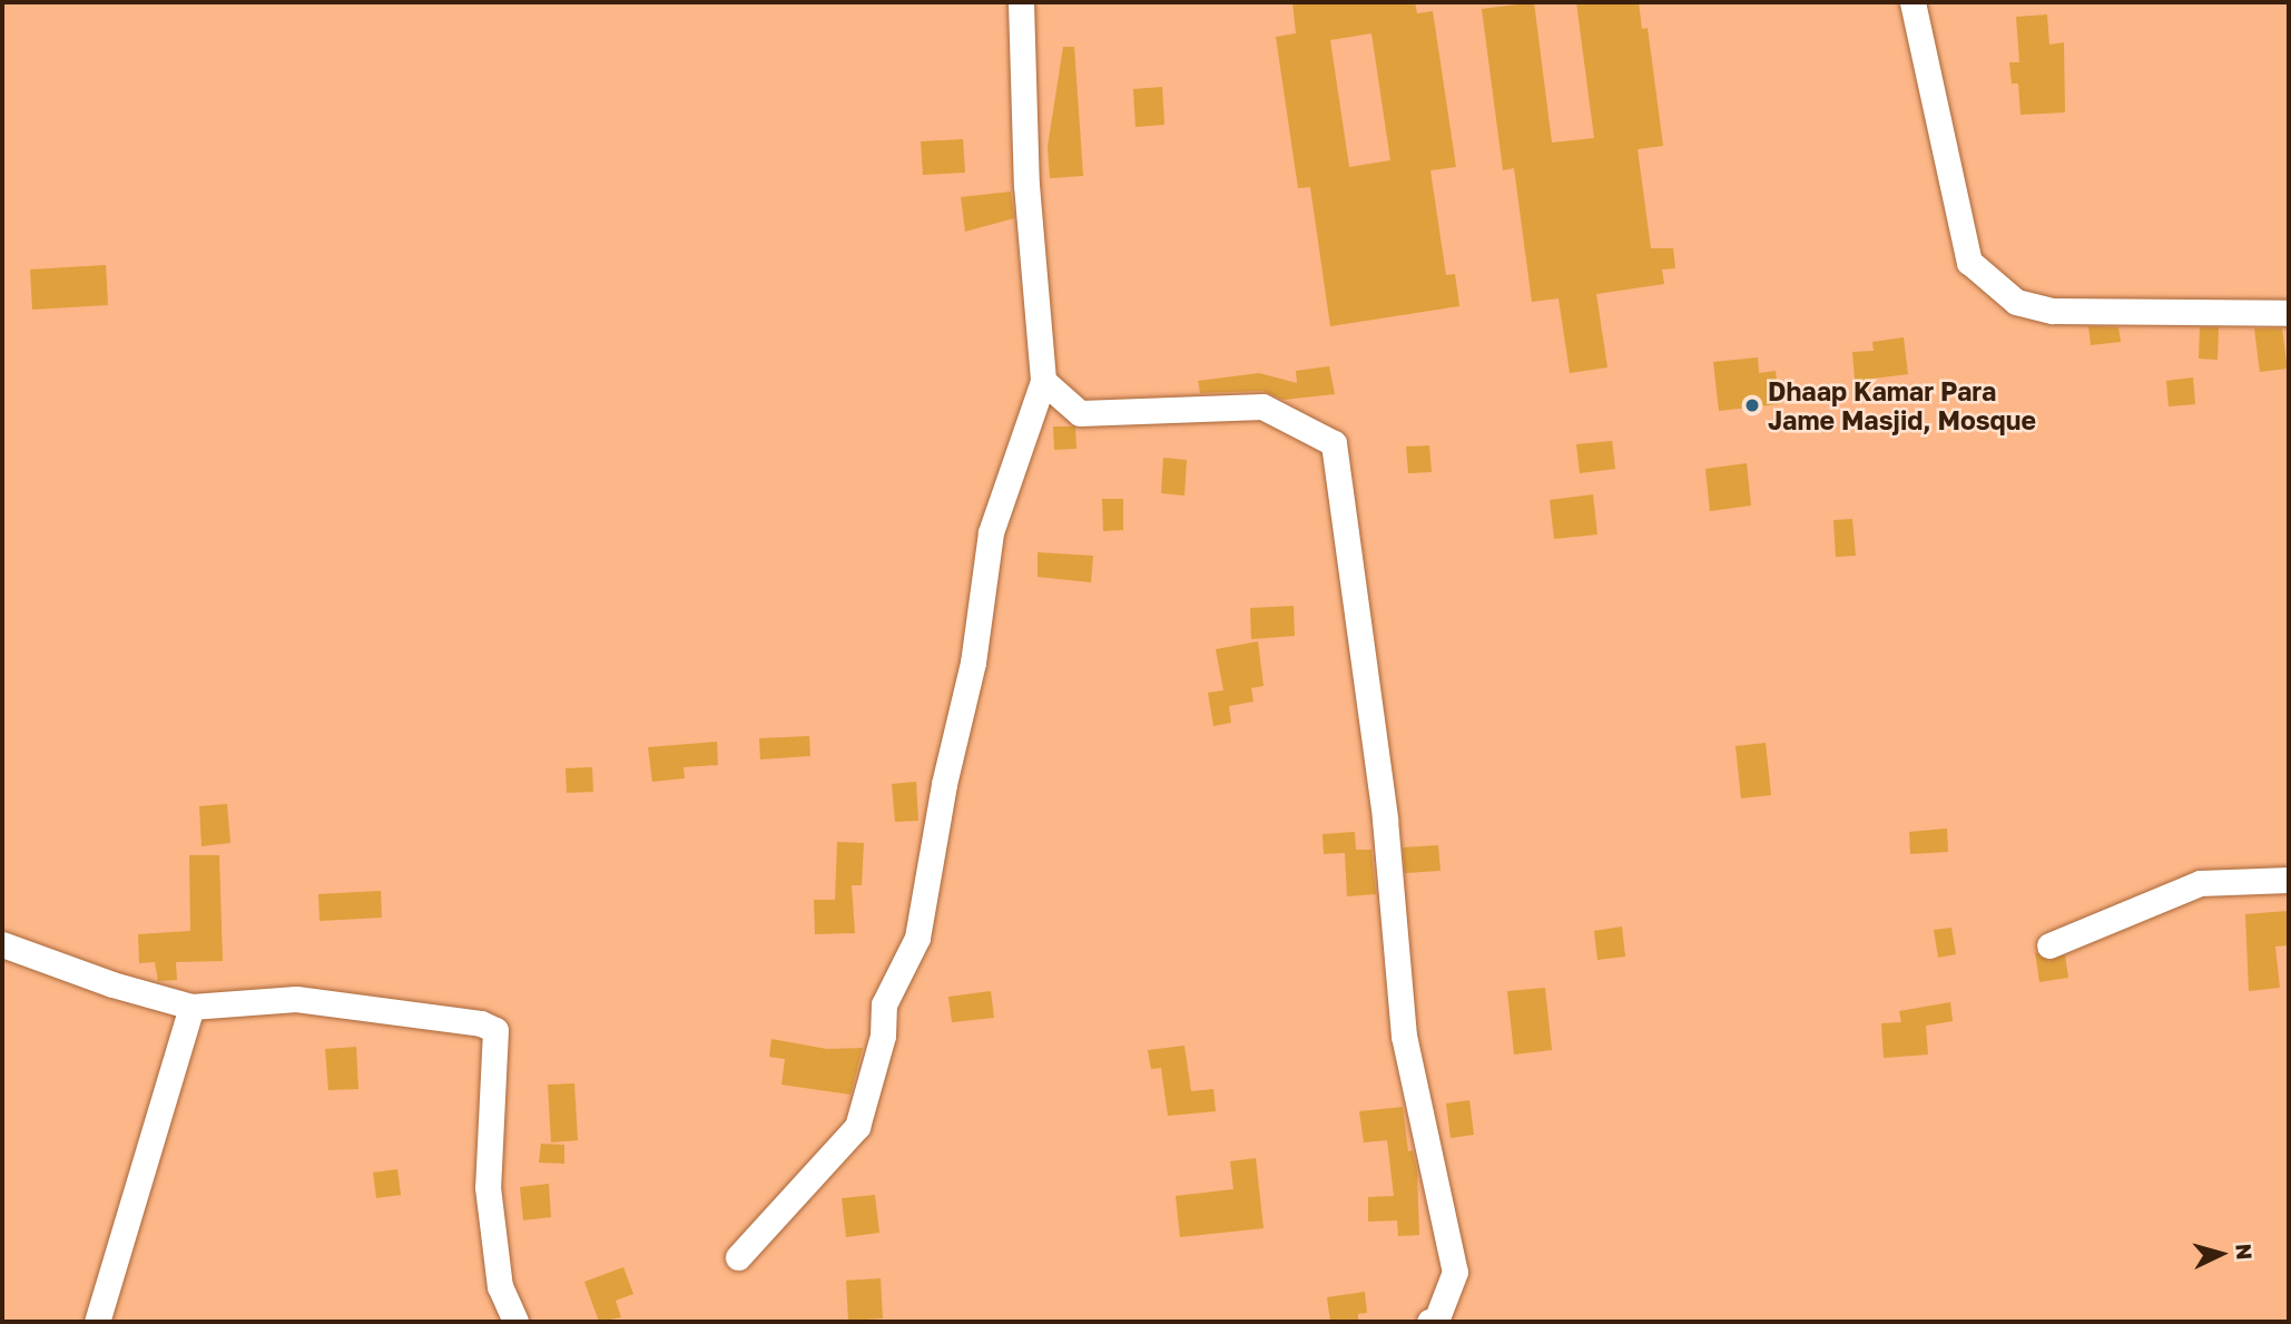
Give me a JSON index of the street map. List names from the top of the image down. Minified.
{"places":["Dhaap Kamar Para Jame Masjid, Mosque"],"north":"right"}
